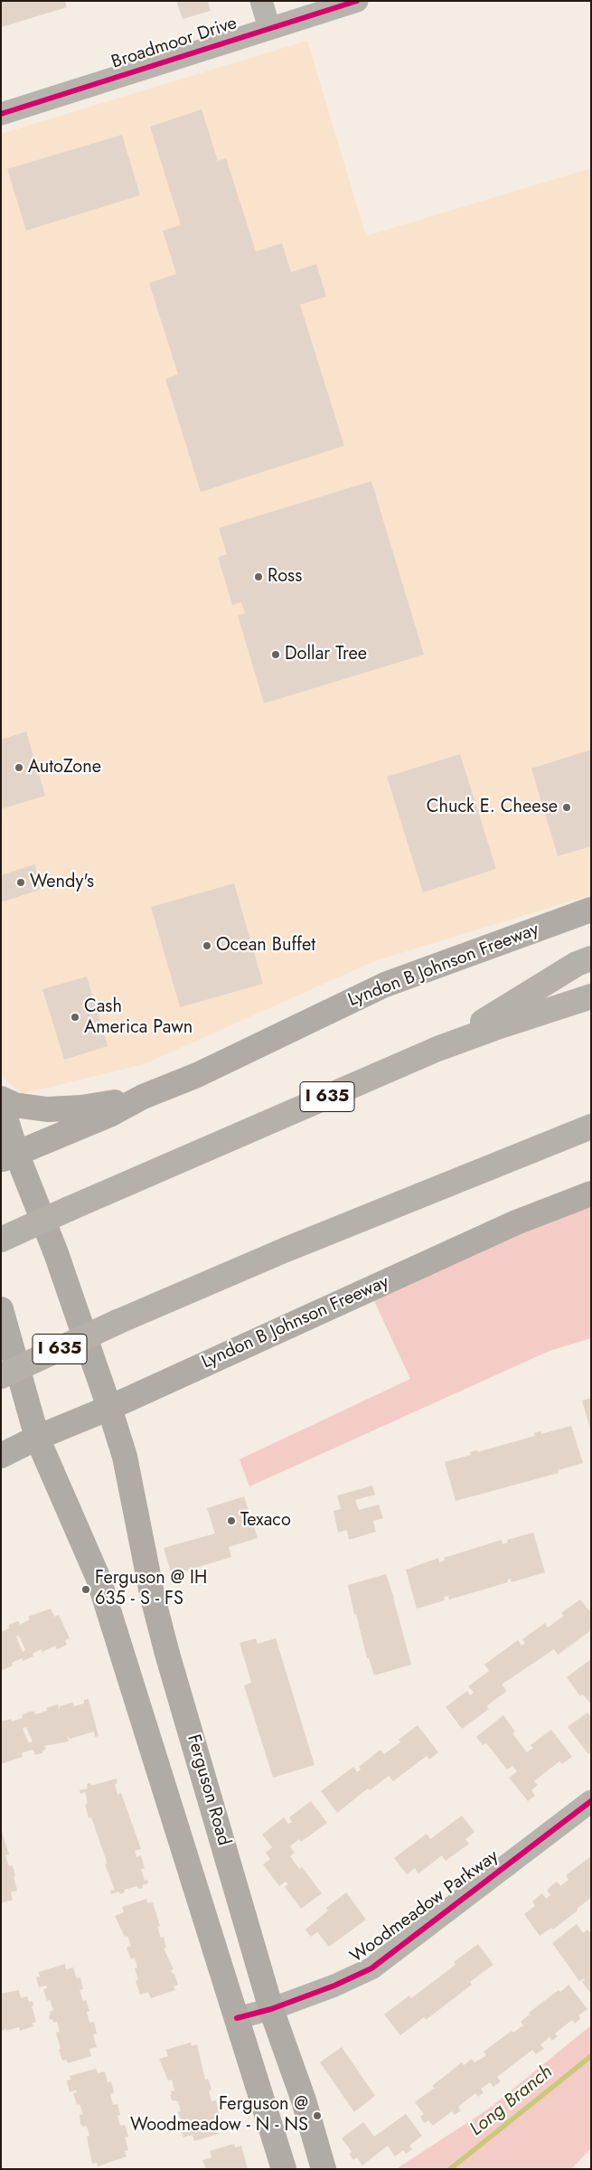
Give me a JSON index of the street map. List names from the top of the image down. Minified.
{"streets":{"highway":["I 635"],"main road":["Lyndon B Johnson Freeway","Ferguson Road"],"street":["Broadmoor Drive","Woodmeadow Parkway"]},"crossings":[["Lyndon B Johnson Freeway","Ferguson Road"],["Ferguson Road","Woodmeadow Parkway"]],"water":["Long Branch"],"places":["Ross","Dollar Tree","AutoZone","Chuck E. Cheese","Wendy's","Ocean Buffet","Cash America Pawn","Texaco","Ferguson @ IH 635 - S - FS","Ferguson @ Woodmeadow - N - NS"]}
